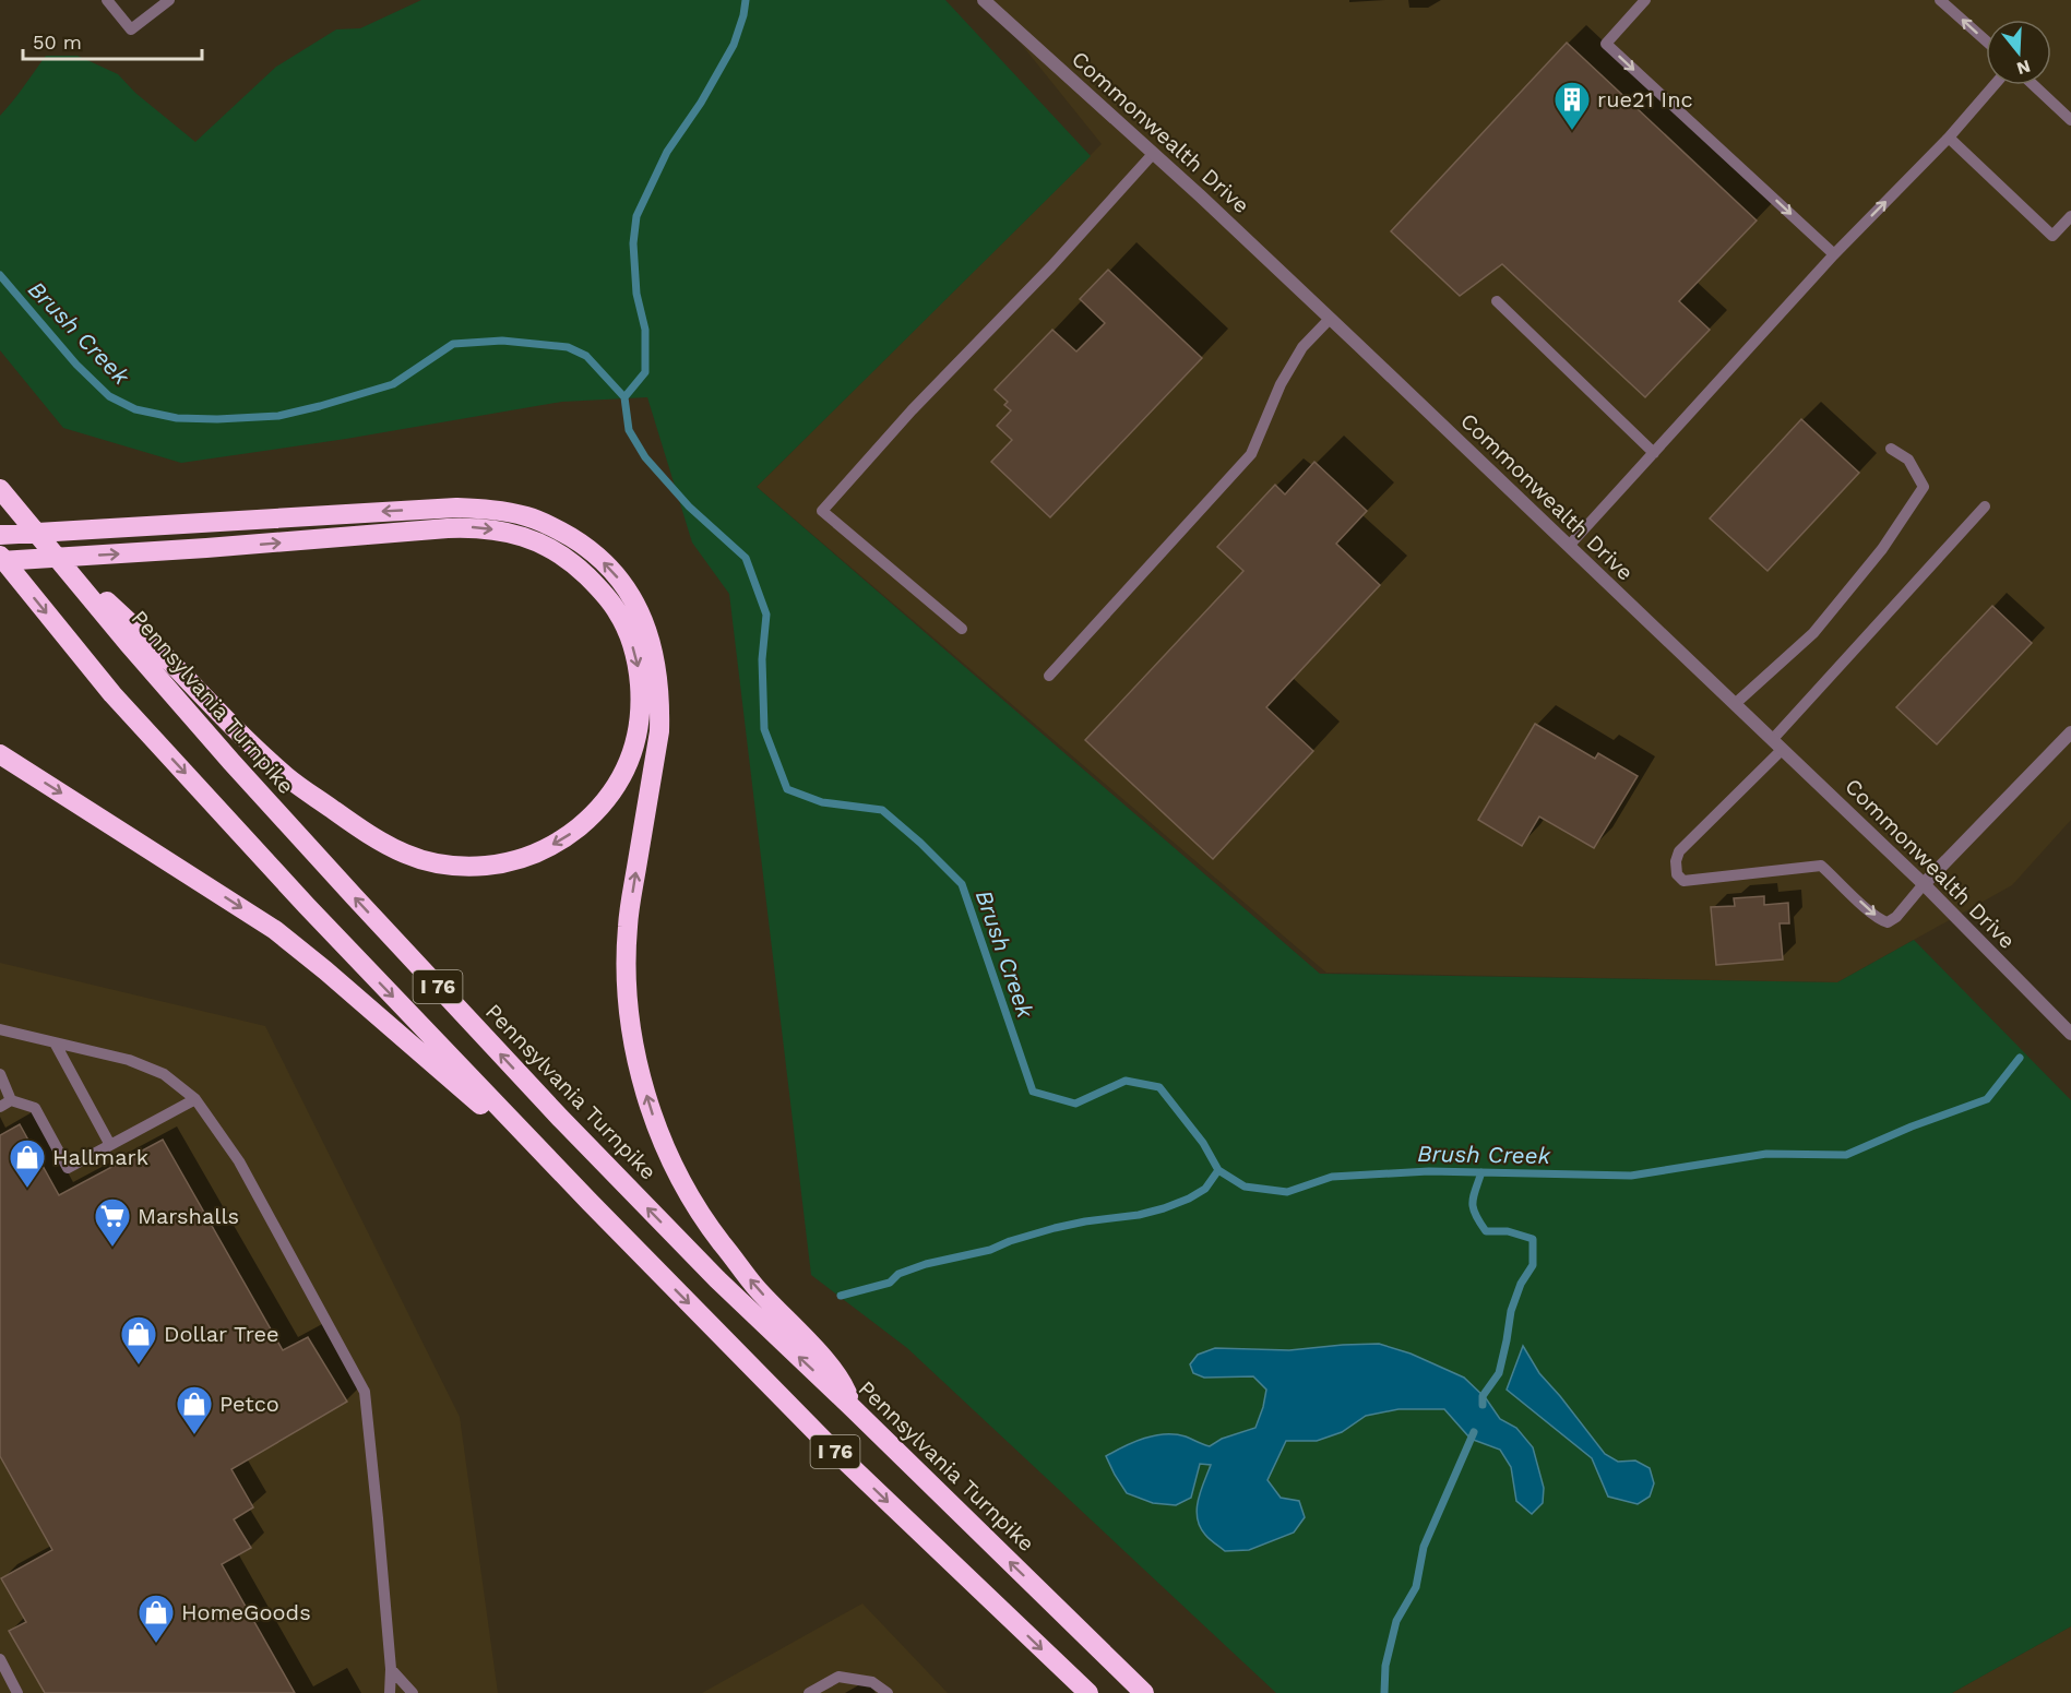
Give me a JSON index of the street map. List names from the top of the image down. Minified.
{"streets":{"highway":["Pennsylvania Turnpike","I 76"],"street":["Commonwealth Drive"]},"water":["Brush Creek"],"places":{"building":["rue21 Inc"],"shop":["Hallmark","Dollar Tree","Petco","HomeGoods"],"supermarket":["Marshalls"]},"scale_bar":"50 m","north":"bottom"}
